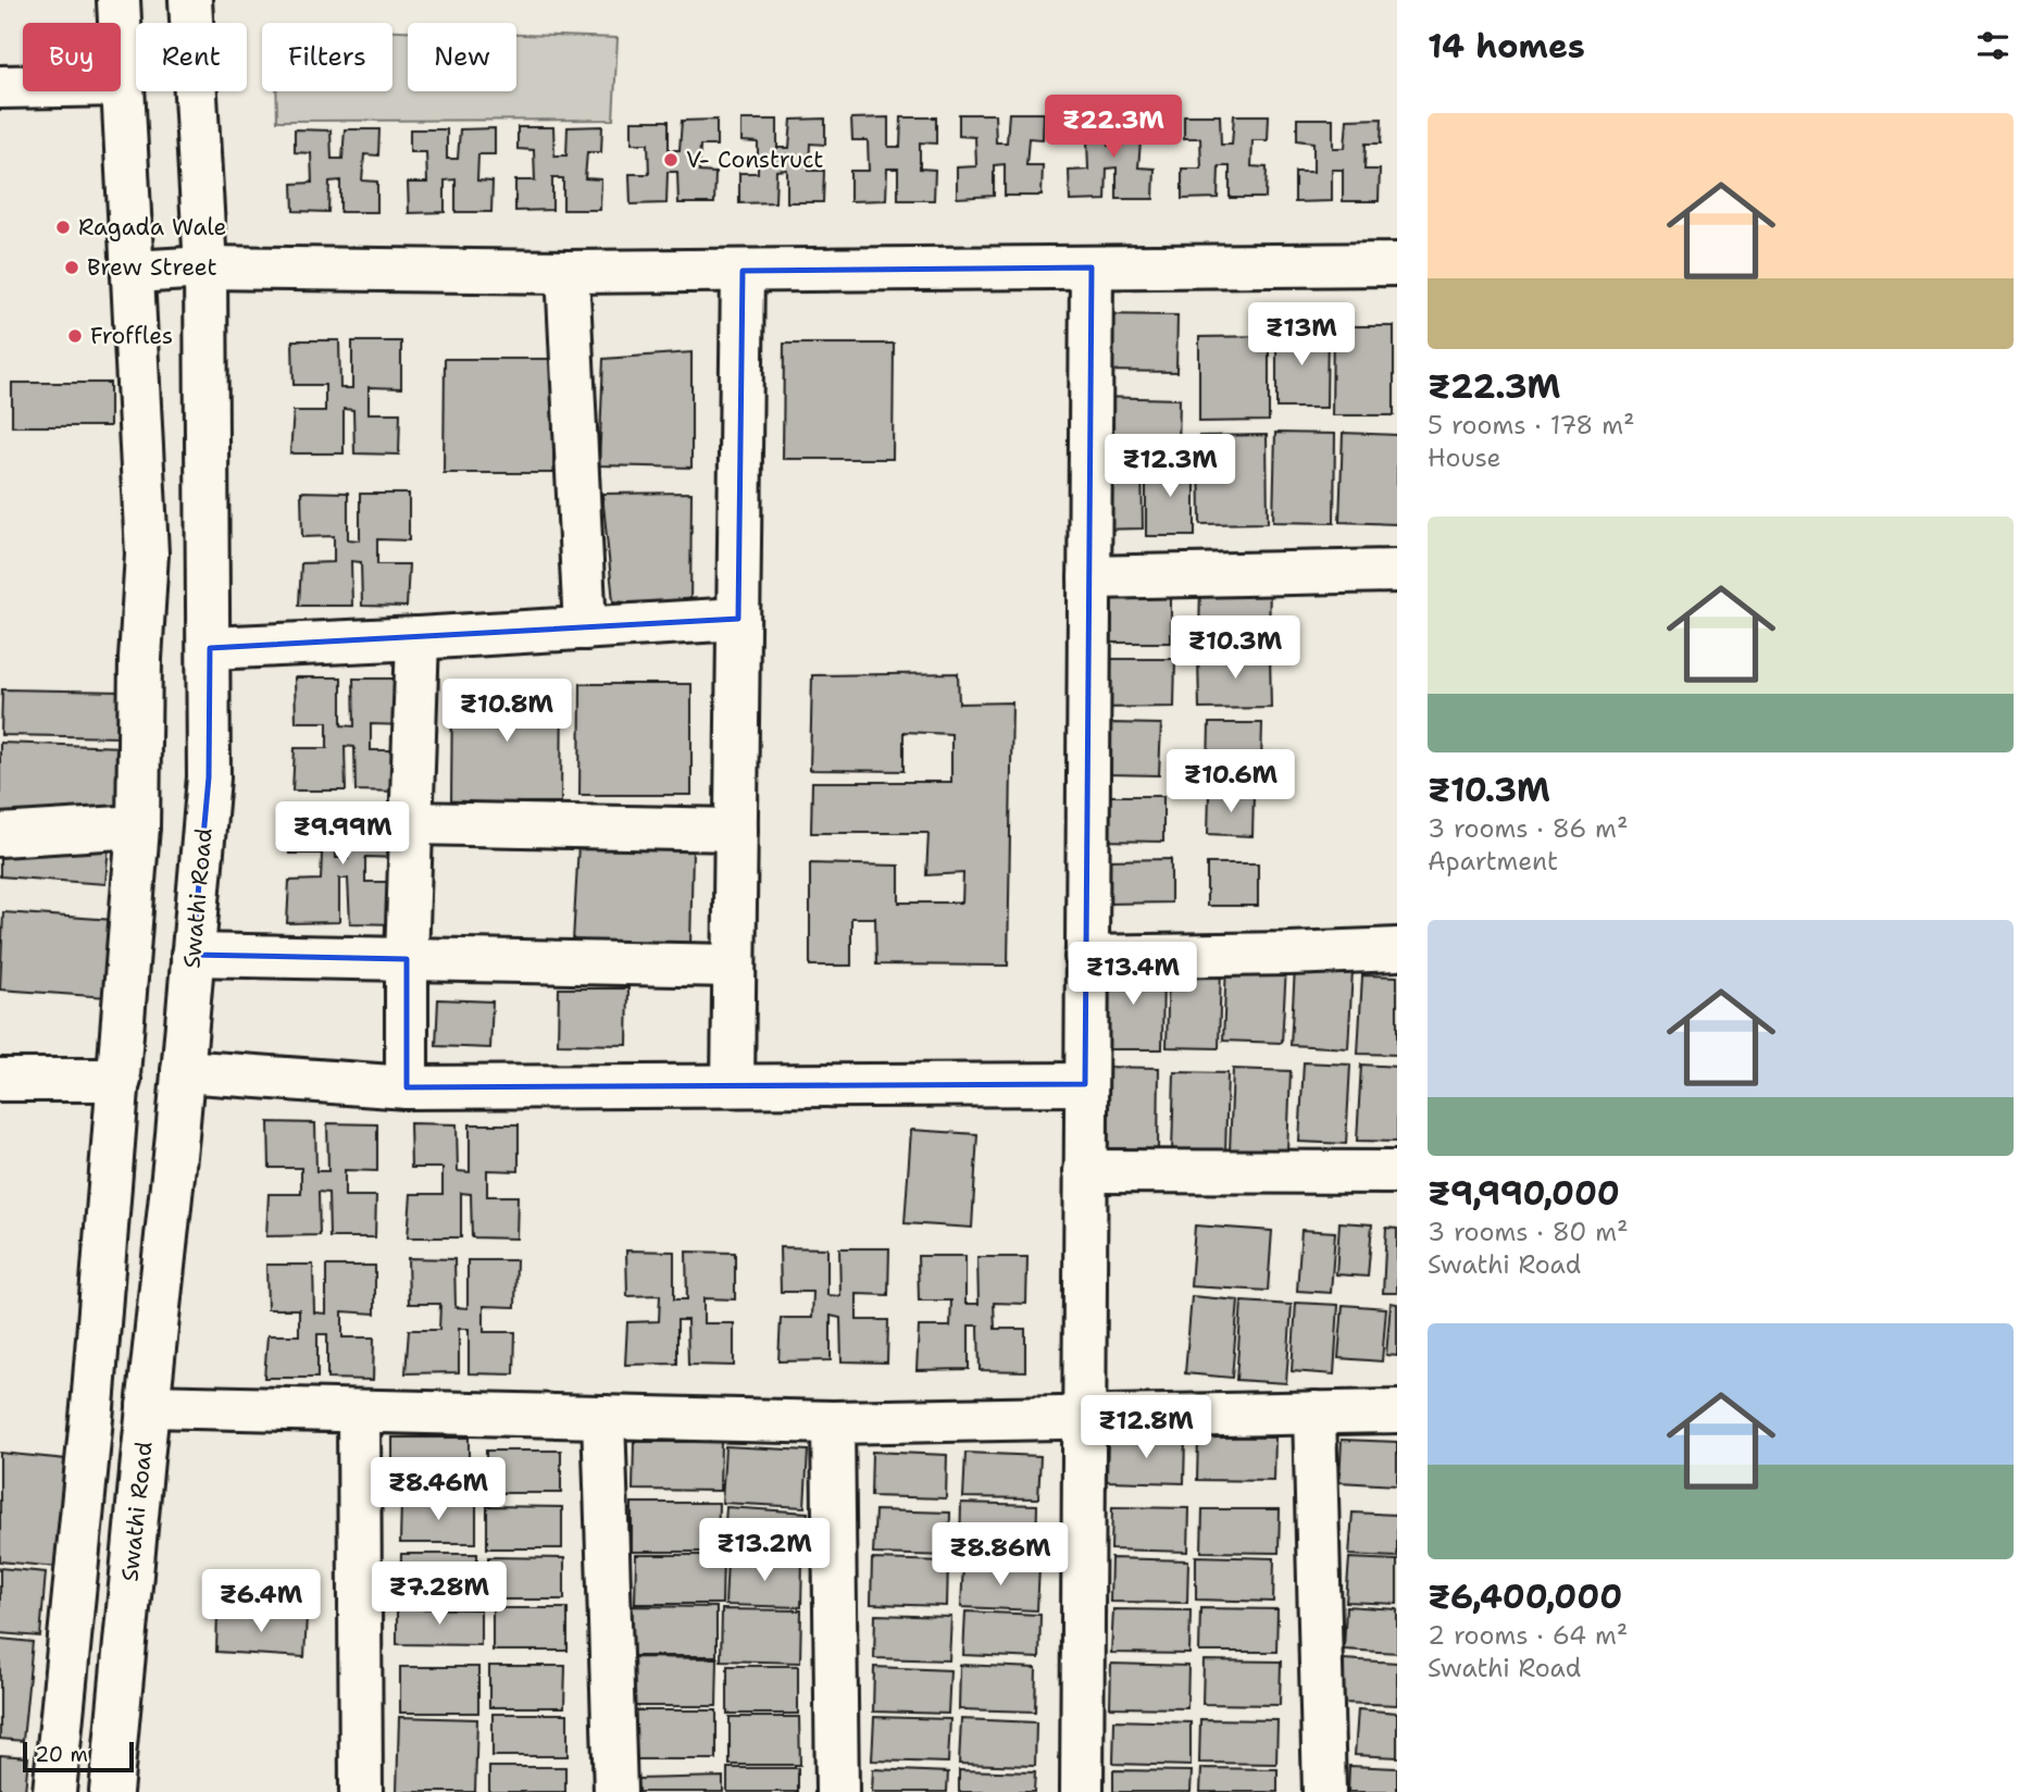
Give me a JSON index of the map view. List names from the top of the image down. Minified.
{"streets":{"street":["Swathi Road"]},"places":["V- Construct","Ragada Wale","Brew Street","Froffles"],"scale_bar":"20 m","page":{"heading":"14 homes","chip":["Buy","Rent","Filters","New"],"list":[{"name":"₹22.3M","note":"5 rooms · 178 m² · House"},{"name":"₹10.3M","note":"3 rooms · 86 m² · Apartment"},{"name":"₹9,990,000","note":"3 rooms · 80 m² · Swathi Road"},{"name":"₹6,400,000","note":"2 rooms · 64 m² · Swathi Road"}],"price":["₹22.3M","₹13M","₹12.3M","₹10.3M","₹10.8M","₹10.6M","₹9.99M","₹13.4M","₹12.8M","₹8.46M","₹13.2M","₹8.86M","₹7.28M","₹6.4M"],"scale":"20 m"}}
